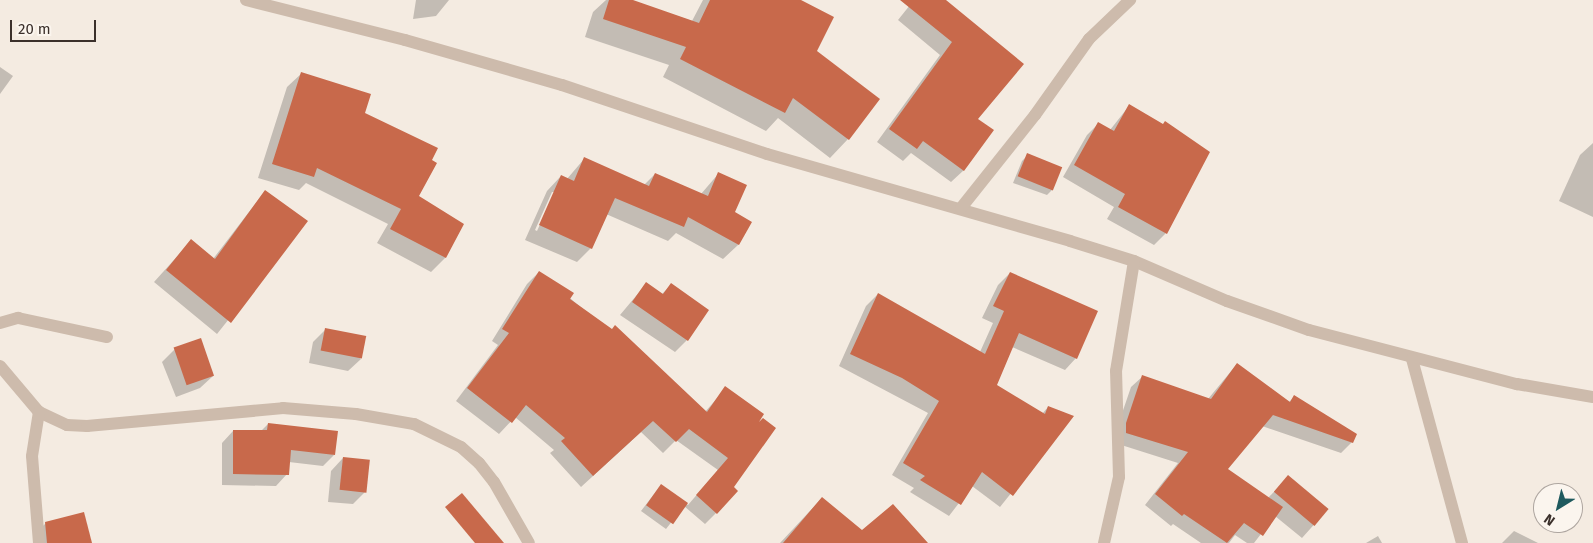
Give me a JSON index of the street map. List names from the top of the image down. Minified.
{"scale_bar":"20 m","north":"bottom left"}
